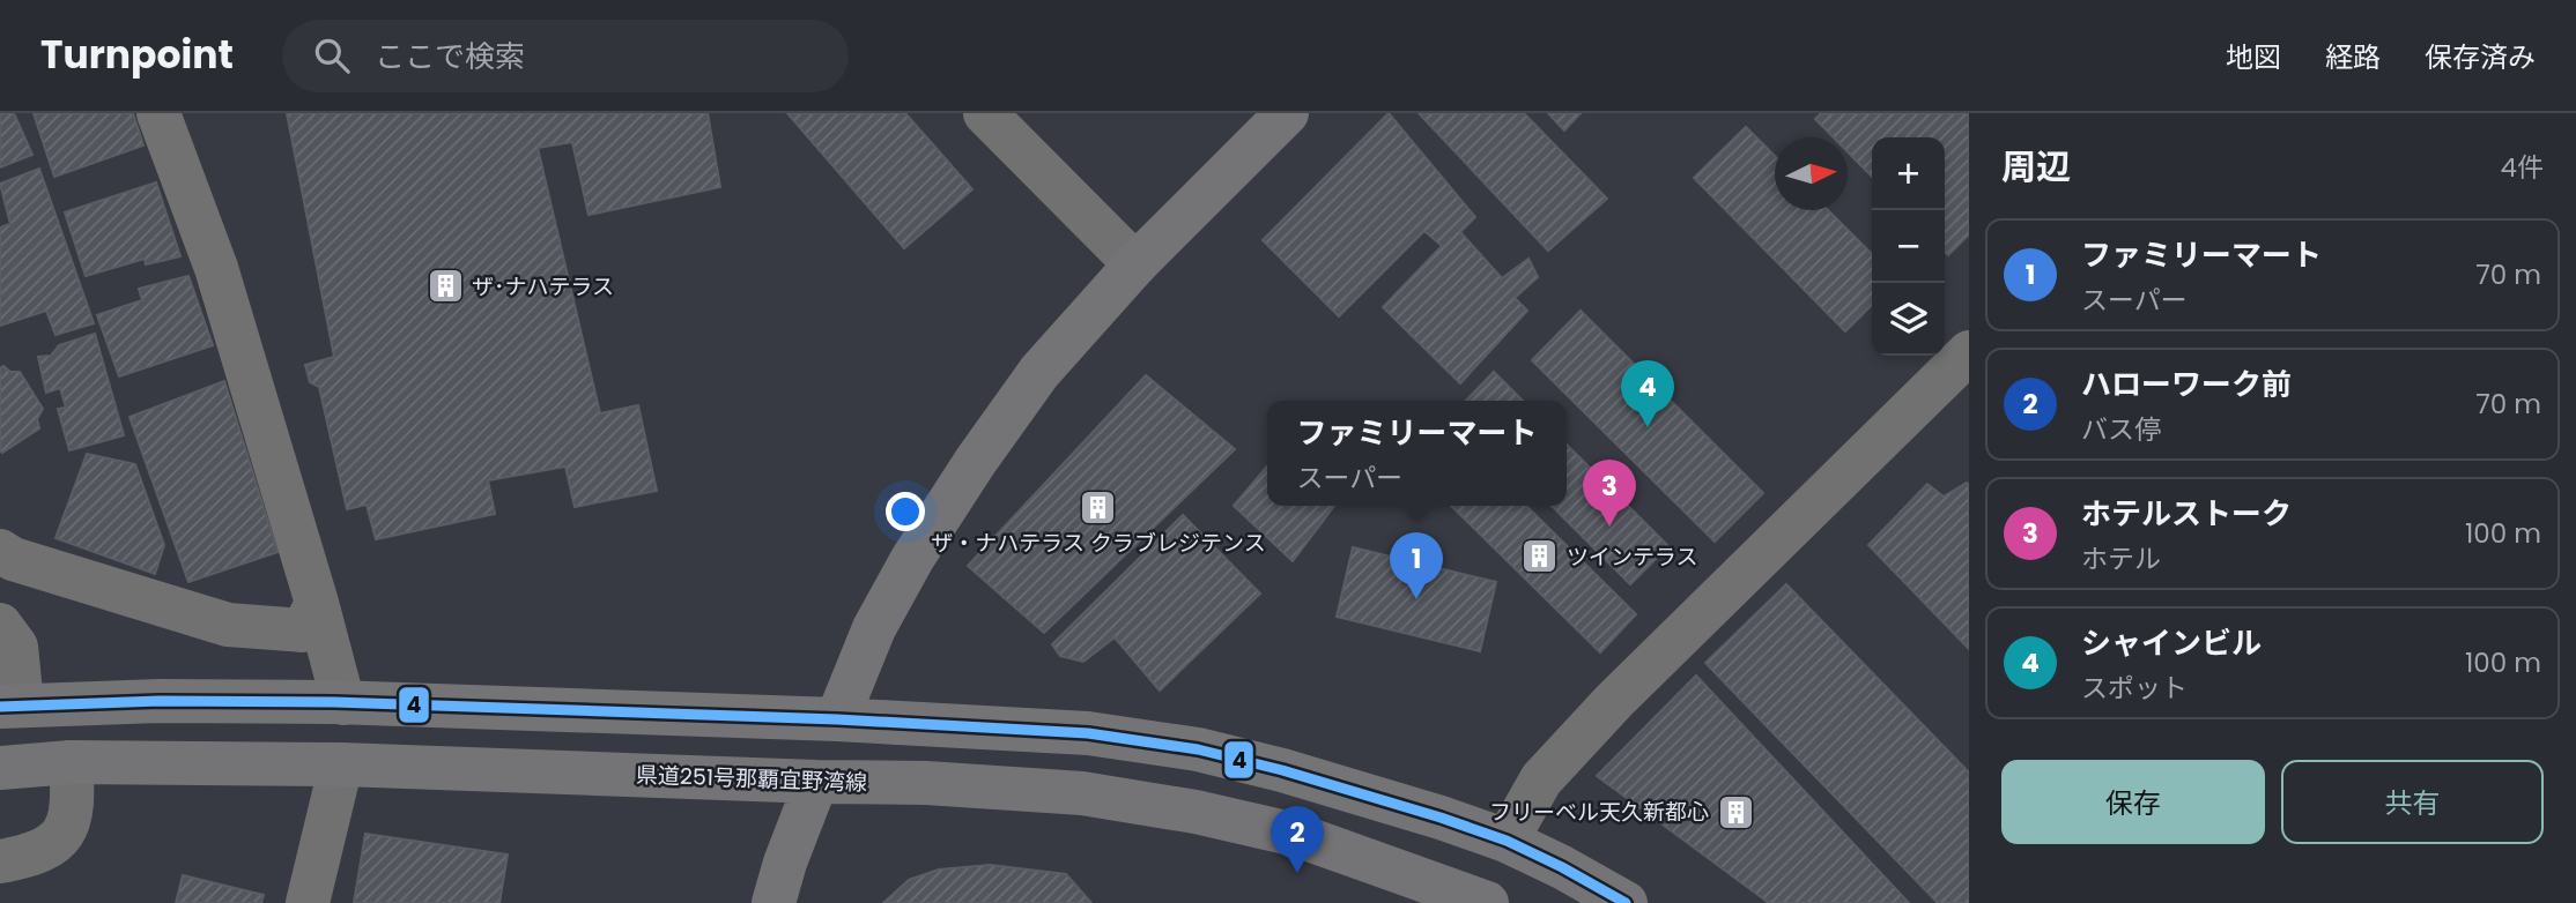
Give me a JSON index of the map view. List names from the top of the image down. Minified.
{"streets":{"main road":["県道251号那覇宜野湾線"]},"places":{"building":["ザ･ナハテラス","ザ・ナハテラス クラブレジテンス","ツインテラス","フリーベル天久新都心"]},"lines":["transit line 4"],"north":"right","page":{"header":"Turnpoint","search":"ここで検索","nav":["地図","経路","保存済み"],"heading":["周辺","4件"],"map_buttons":["+","−"],"list":[{"mark":"1","name":"ファミリーマート","note":"スーパー","value":"70 m"},{"mark":"2","name":"ハローワーク前","note":"バス停","value":"70 m"},{"mark":"3","name":"ホテルストーク","note":"ホテル","value":"100 m"},{"mark":"4","name":"シャインビル","note":"スポット","value":"100 m"}],"pins":["4","3","1","2"],"popup":["ファミリーマート","スーパー"],"buttons":["保存","共有"]}}
